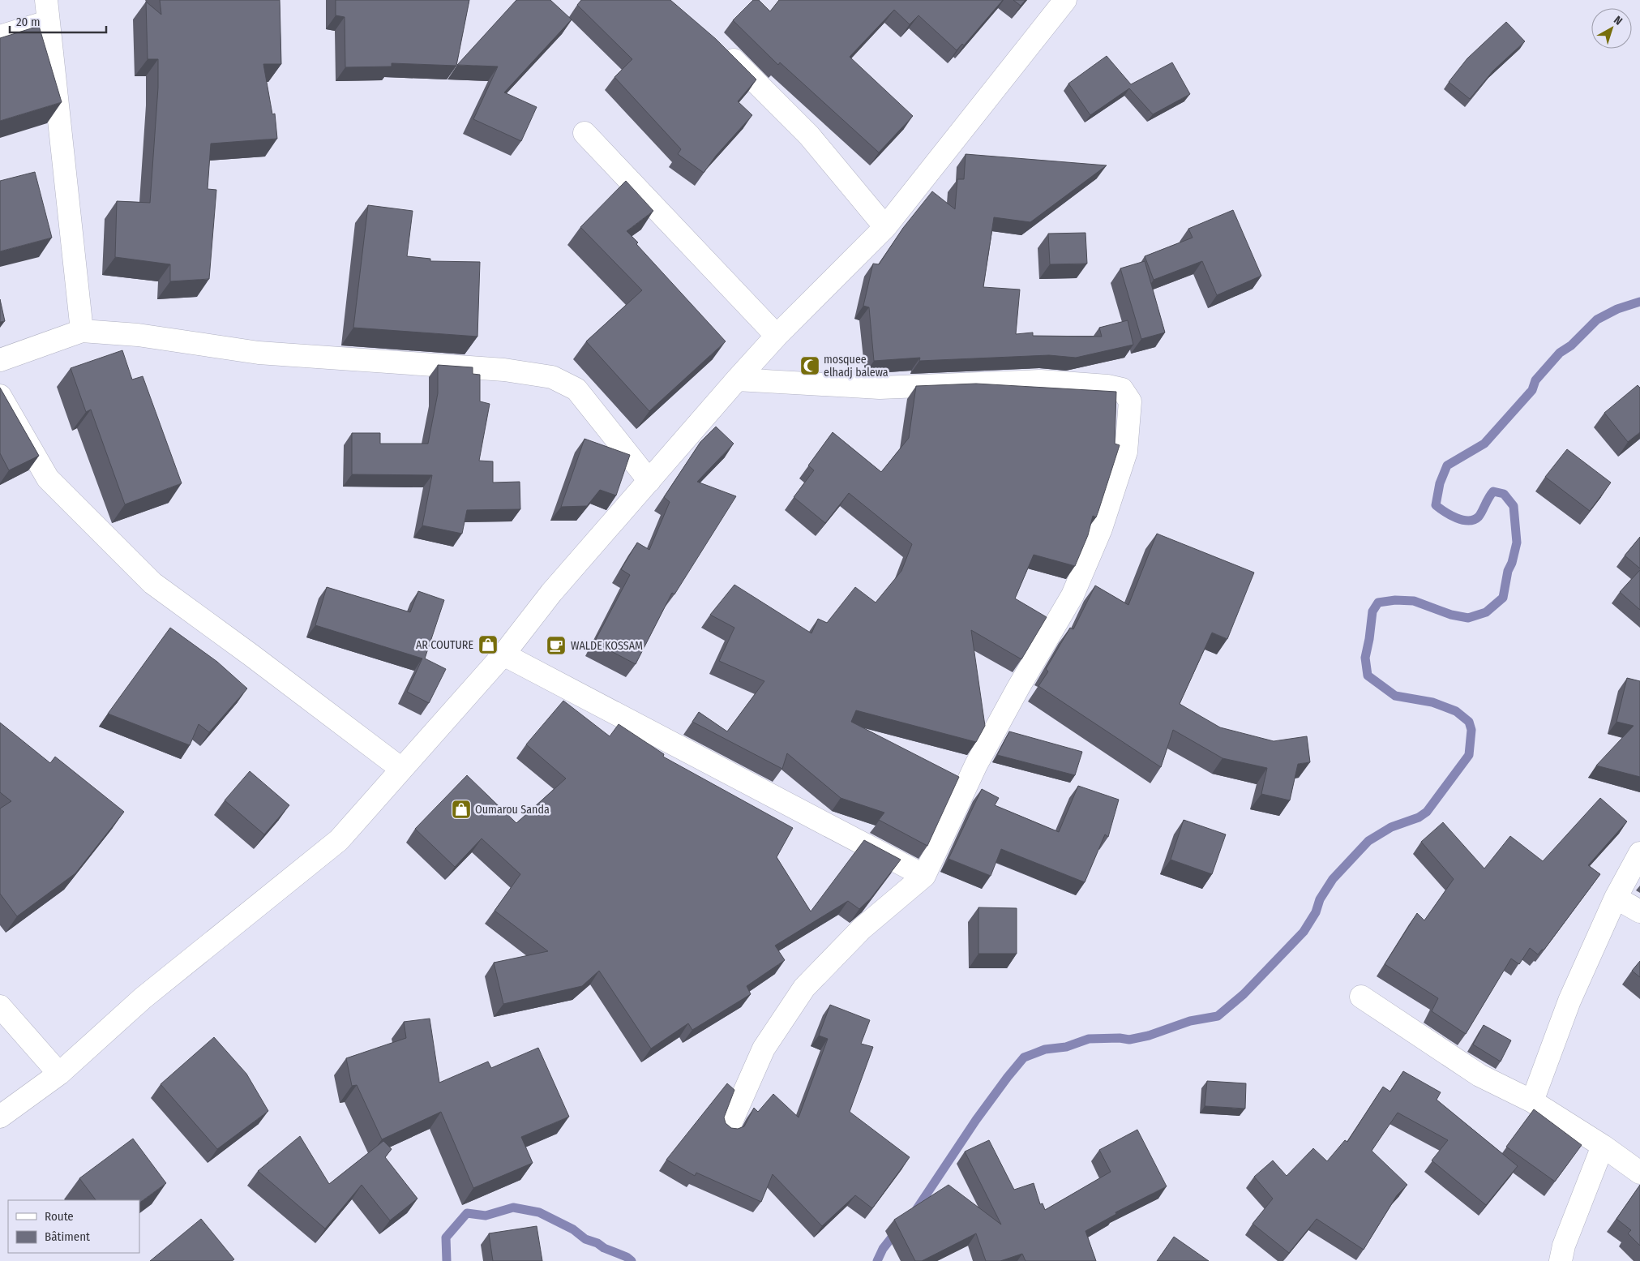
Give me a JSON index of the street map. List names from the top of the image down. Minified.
{"places":{"mosque":["mosquee elhadj balewa"],"shop":["AR COUTURE","Oumarou Sanda"],"cafe":["WALDE KOSSAM"]},"legend":["Route","Bâtiment"],"scale_bar":"20 m","north":"top right"}
